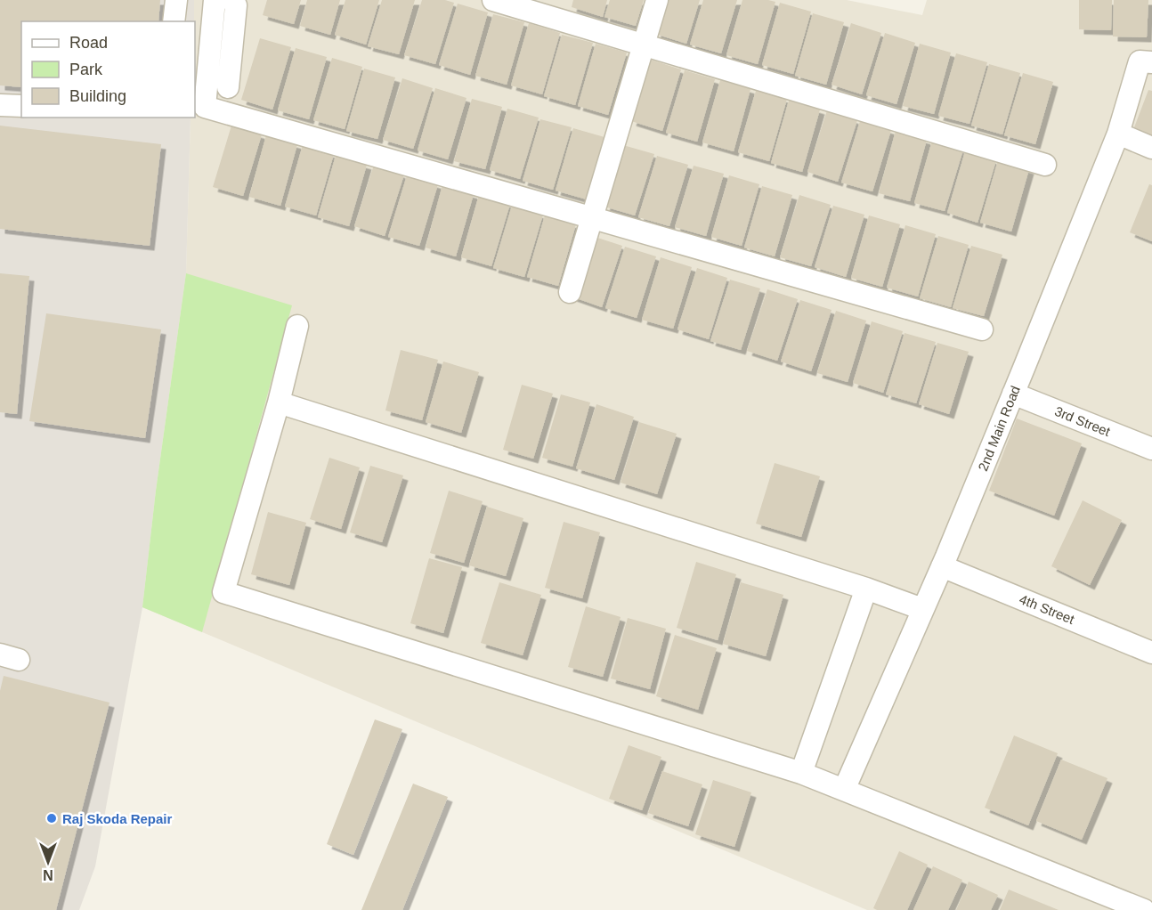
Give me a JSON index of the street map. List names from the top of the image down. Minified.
{"streets":{"street":["3rd Street","2nd Main Road","4th Street"]},"crossings":[["3rd Street","2nd Main Road"],["2nd Main Road","4th Street"]],"places":["Raj Skoda Repair"],"legend":["Road","Park","Building"],"north":"bottom"}
